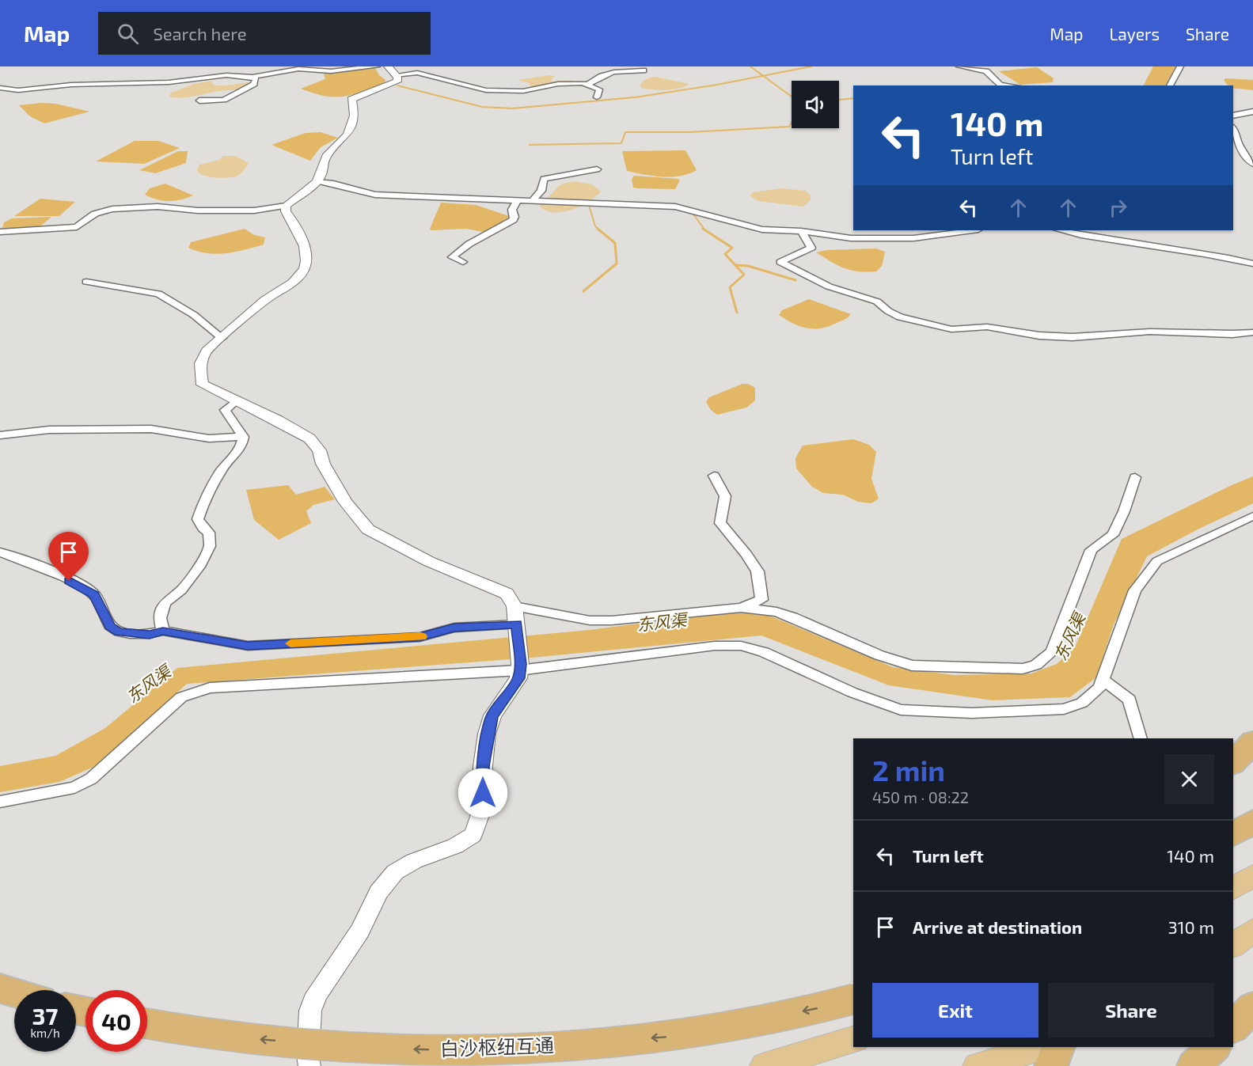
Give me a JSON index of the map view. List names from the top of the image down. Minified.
{"streets":{"highway":["白沙枢纽互通"]},"one_way":["白沙枢纽互通"],"water":["东风渠"],"page":{"header":"Map","search":"Search here","nav":["Map","Layers","Share"],"turn":["140 m","Turn left"],"heading":["2 min","450 m · 08:22"],"list":[{"name":"Turn left","value":"140 m"},{"name":"Arrive at destination","value":"310 m"}],"buttons":["Exit","Share"],"speed":"37 km/h","limit":"40"}}
